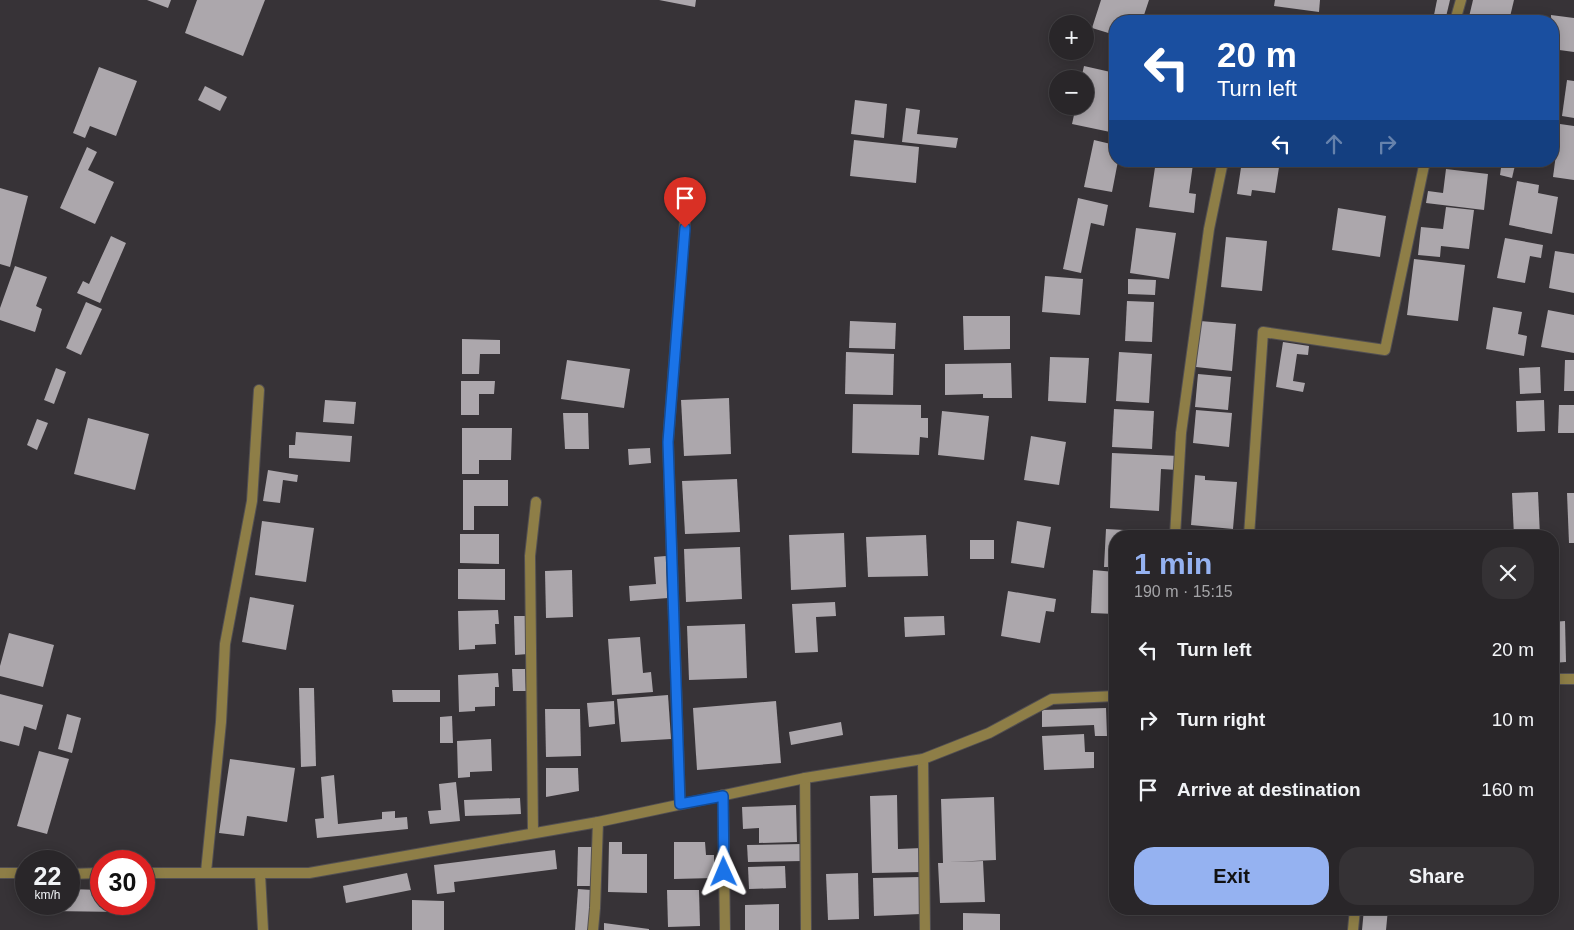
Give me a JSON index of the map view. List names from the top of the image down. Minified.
{"page":{"map_buttons":["+","−"],"turn":["20 m","Turn left"],"heading":["1 min","190 m · 15:15"],"list":[{"name":"Turn left","value":"20 m"},{"name":"Turn right","value":"10 m"},{"name":"Arrive at destination","value":"160 m"}],"buttons":["Exit","Share"],"speed":"22 km/h","limit":"30"}}
